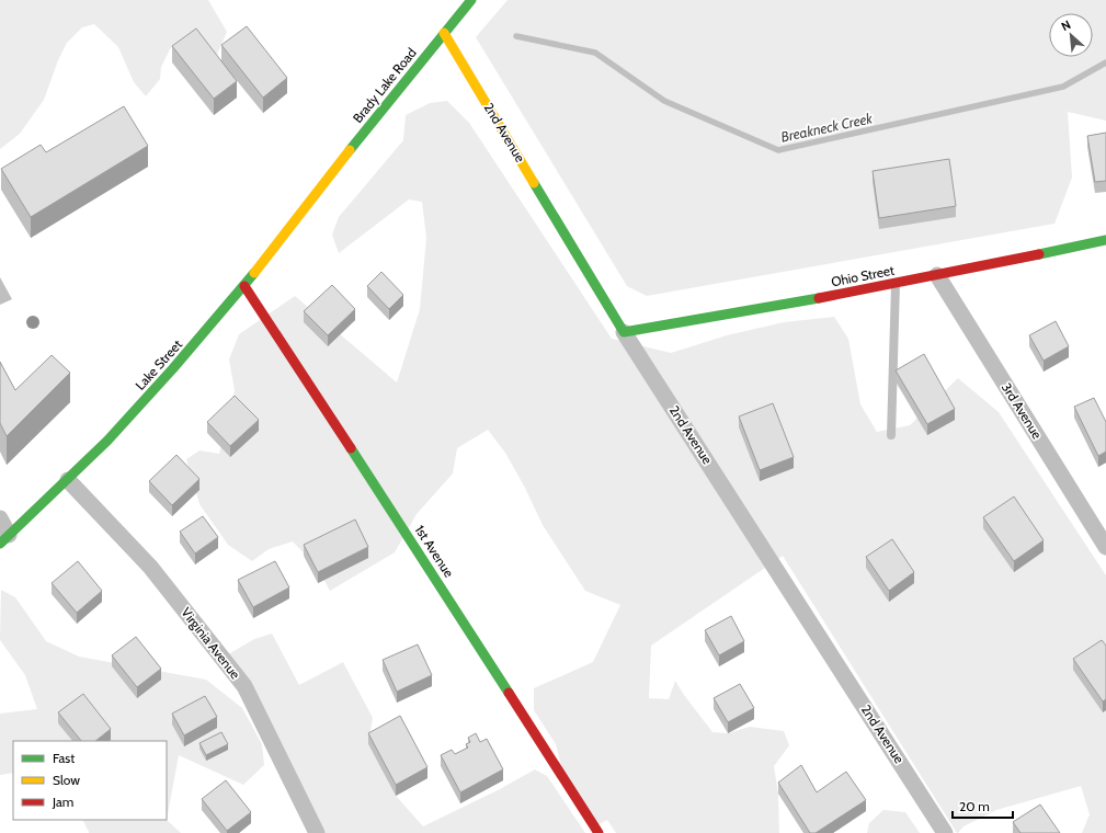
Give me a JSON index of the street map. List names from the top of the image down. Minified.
{"streets":{"street":["Brady Lake Road","2nd Avenue","Ohio Street","Lake Street","3rd Avenue","1st Avenue","Virginia Avenue"]},"crossings":[["Brady Lake Road","2nd Avenue"],["Brady Lake Road","Lake Street"],["2nd Avenue","Ohio Street"],["Ohio Street","3rd Avenue"],["Lake Street","1st Avenue"],["Lake Street","Virginia Avenue"]],"water":["Breakneck Creek"],"legend":["Fast","Slow","Jam"],"scale_bar":"20 m","north":"top left"}
